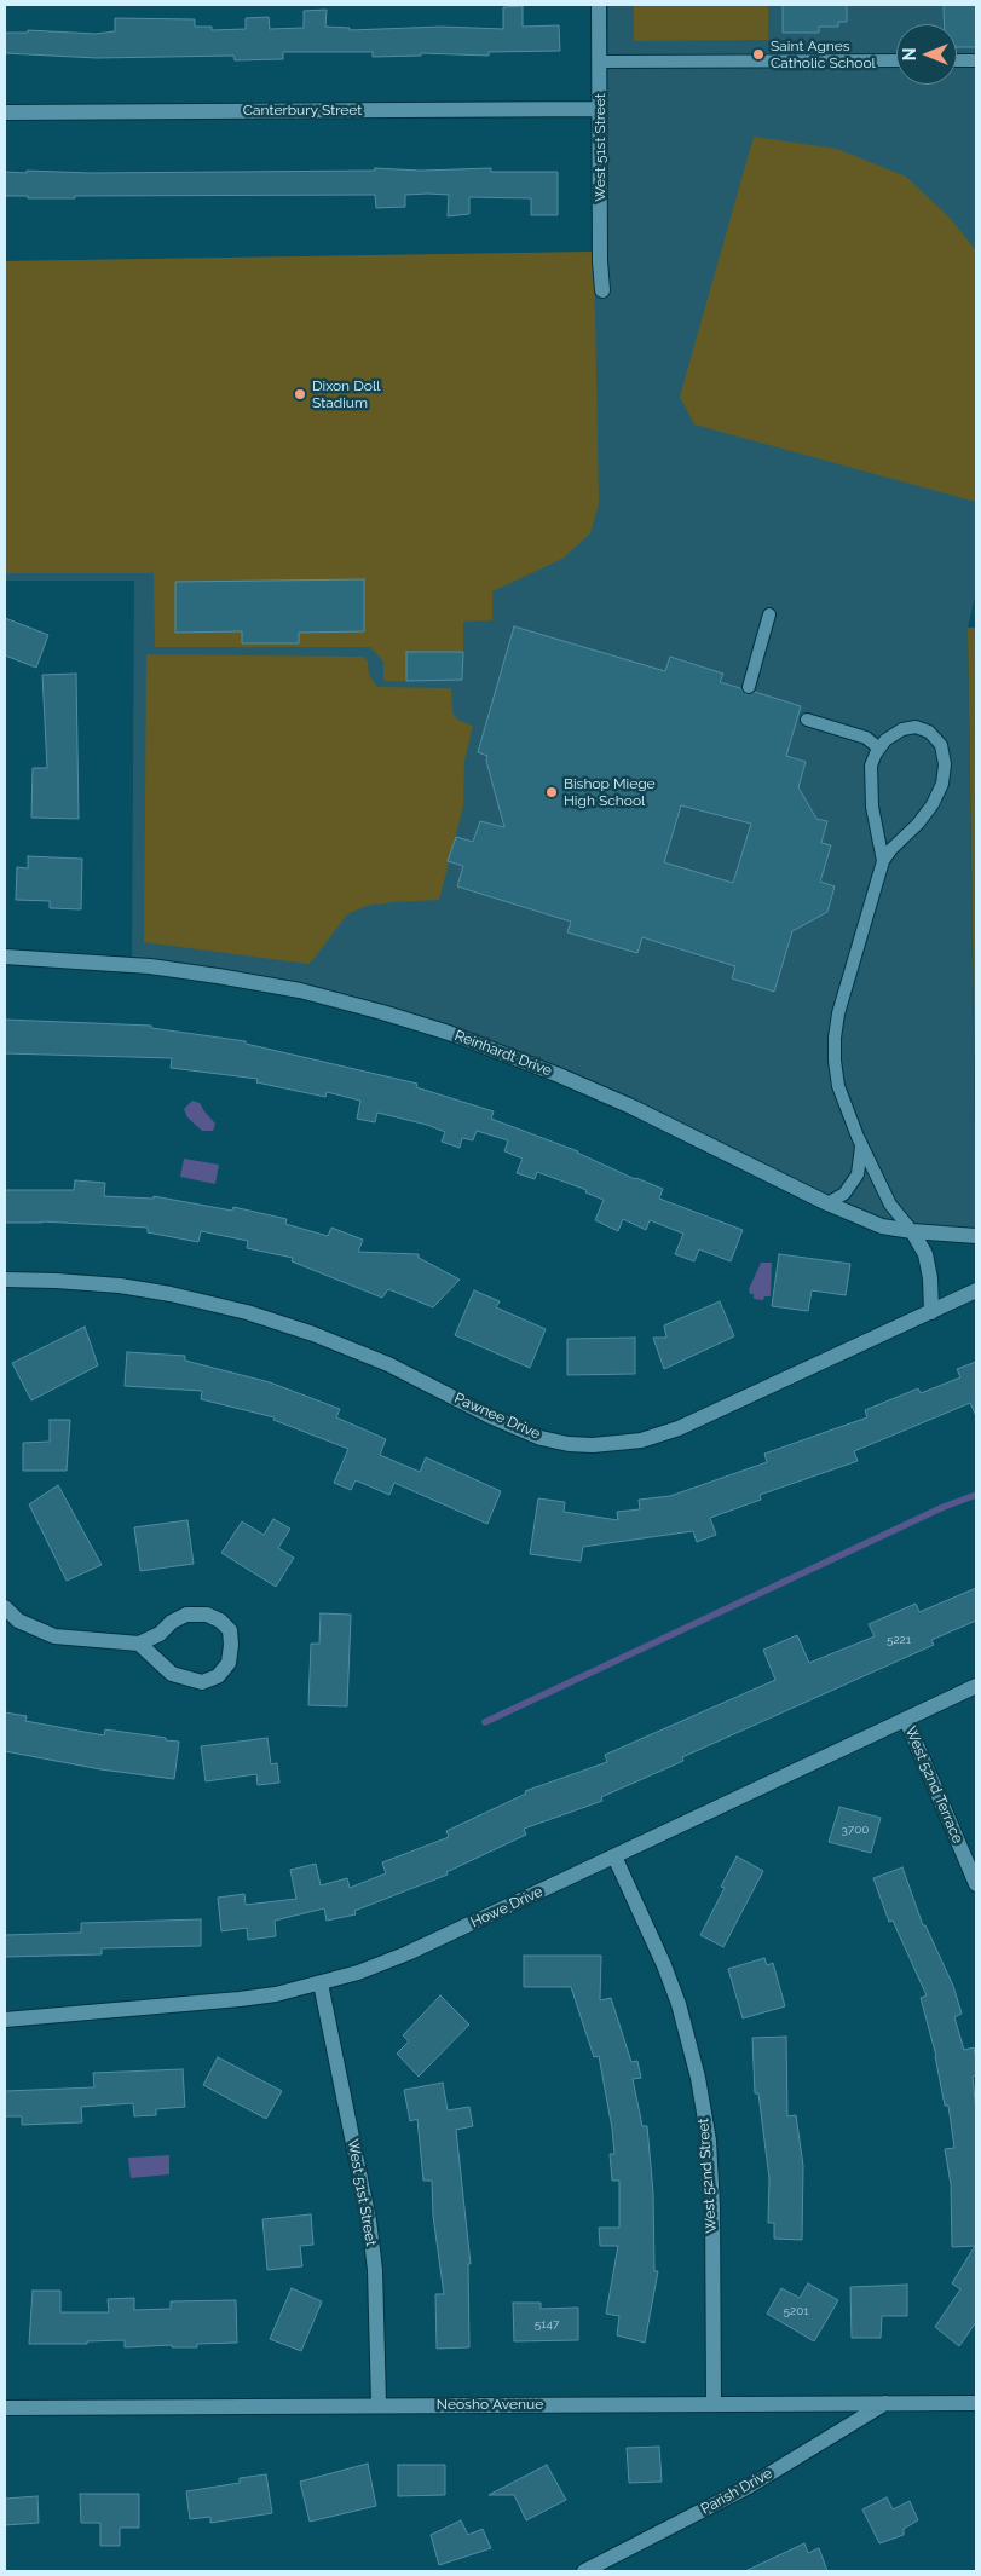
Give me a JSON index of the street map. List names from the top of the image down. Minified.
{"streets":{"street":["Canterbury Street","West 51st Street","Reinhardt Drive","Pawnee Drive","West 52nd Terrace","Howe Drive","West 52nd Street","Neosho Avenue","Parish Drive"]},"crossings":[["Canterbury Street","West 51st Street"],["West 51st Street","Howe Drive"],["West 51st Street","Neosho Avenue"],["West 52nd Terrace","Howe Drive"],["Howe Drive","West 52nd Street"],["West 52nd Street","Neosho Avenue"],["Neosho Avenue","Parish Drive"]],"places":["Saint Agnes Catholic School","Dixon Doll Stadium","Bishop Miege High School"],"house_numbers":["5221","3700","5201","5147"],"north":"left"}
